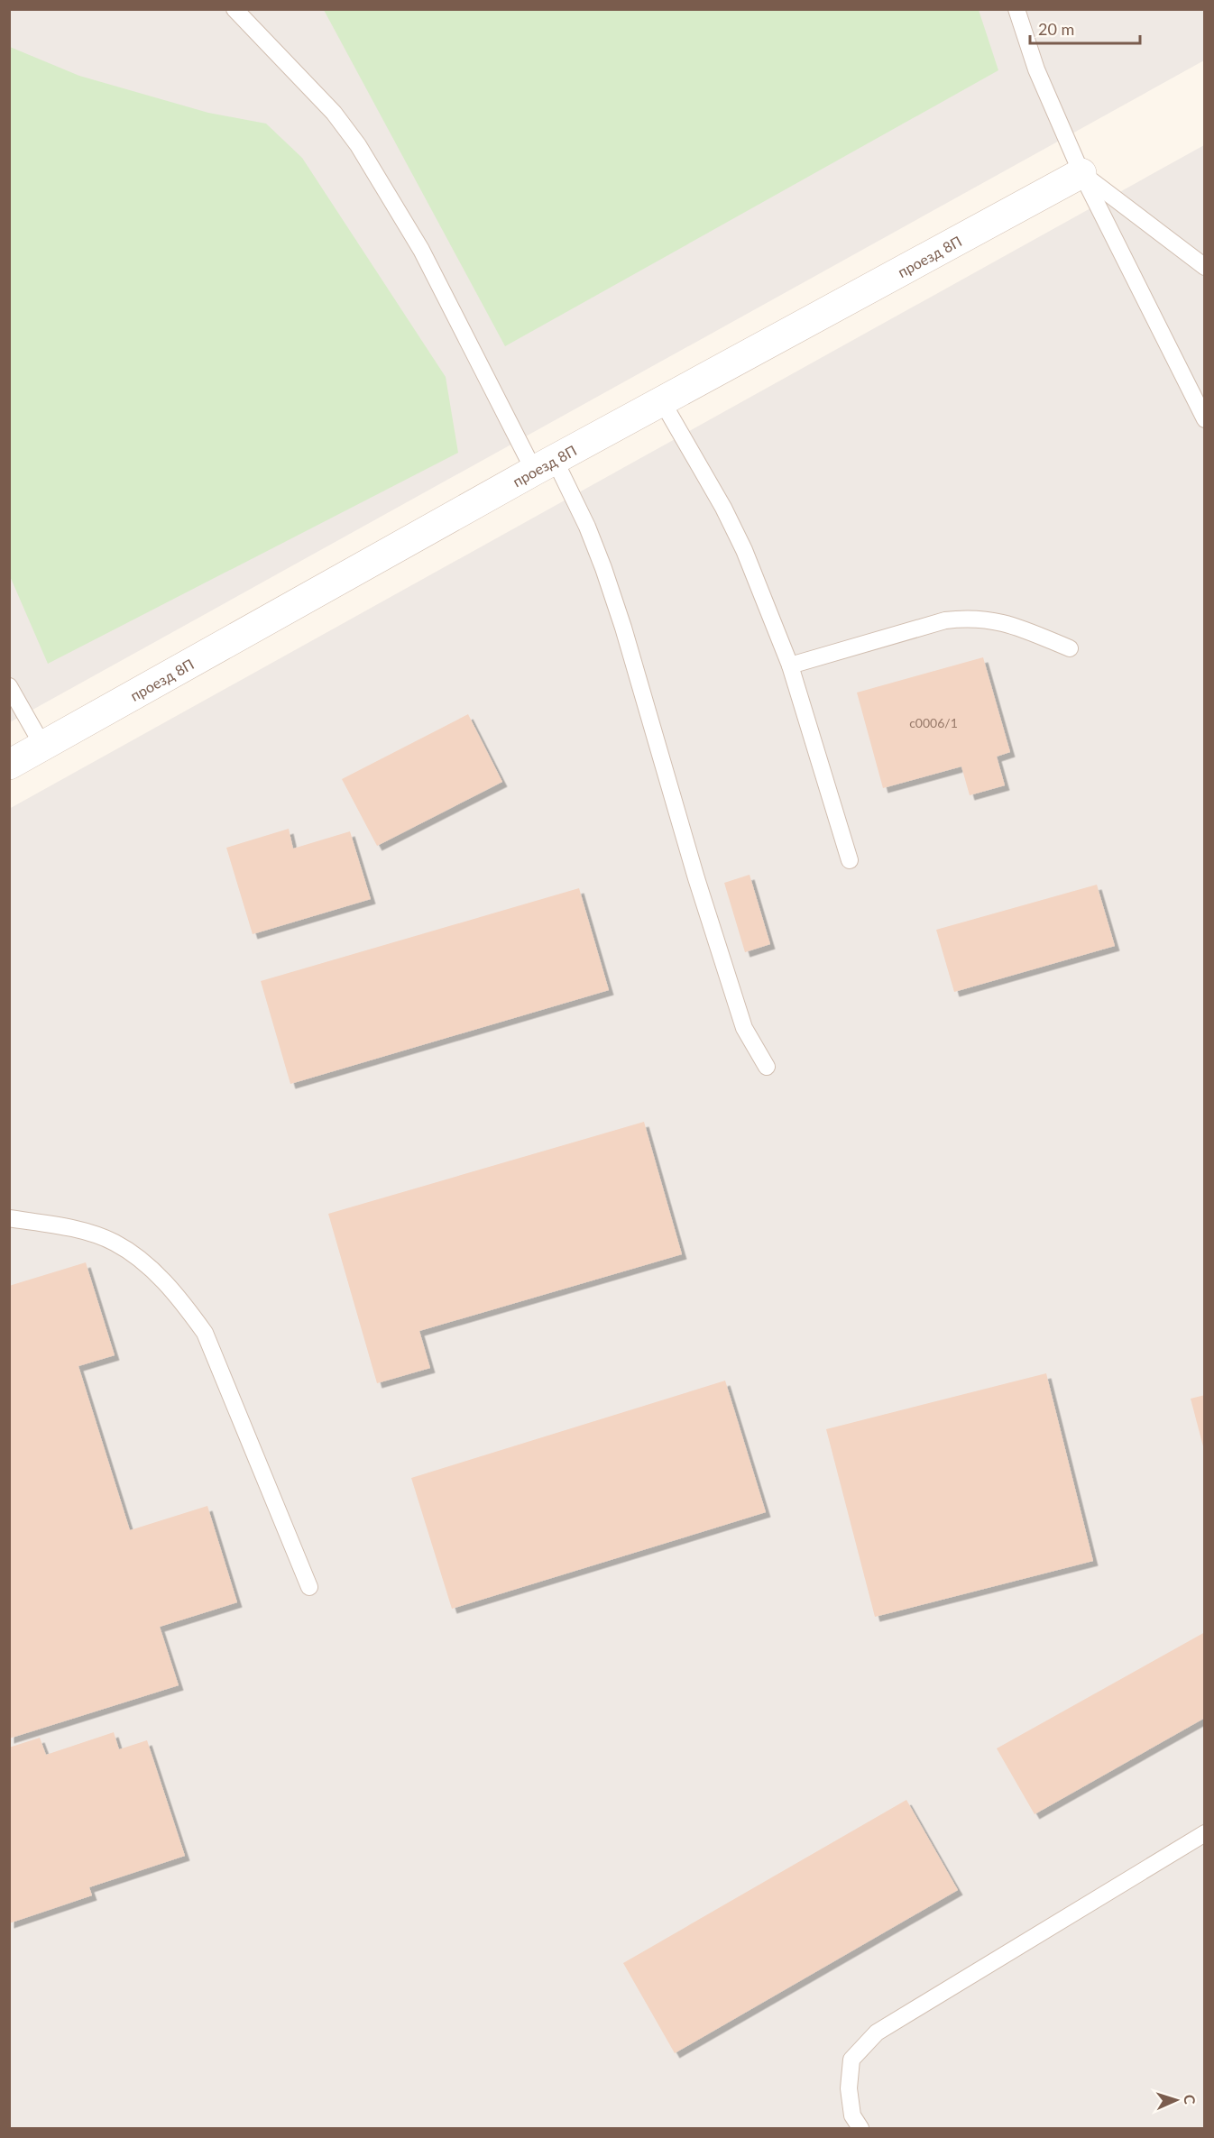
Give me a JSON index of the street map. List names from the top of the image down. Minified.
{"streets":{"street":["проезд 8П"]},"house_numbers":["с0006/1"],"scale_bar":"20 m","north":"right"}
